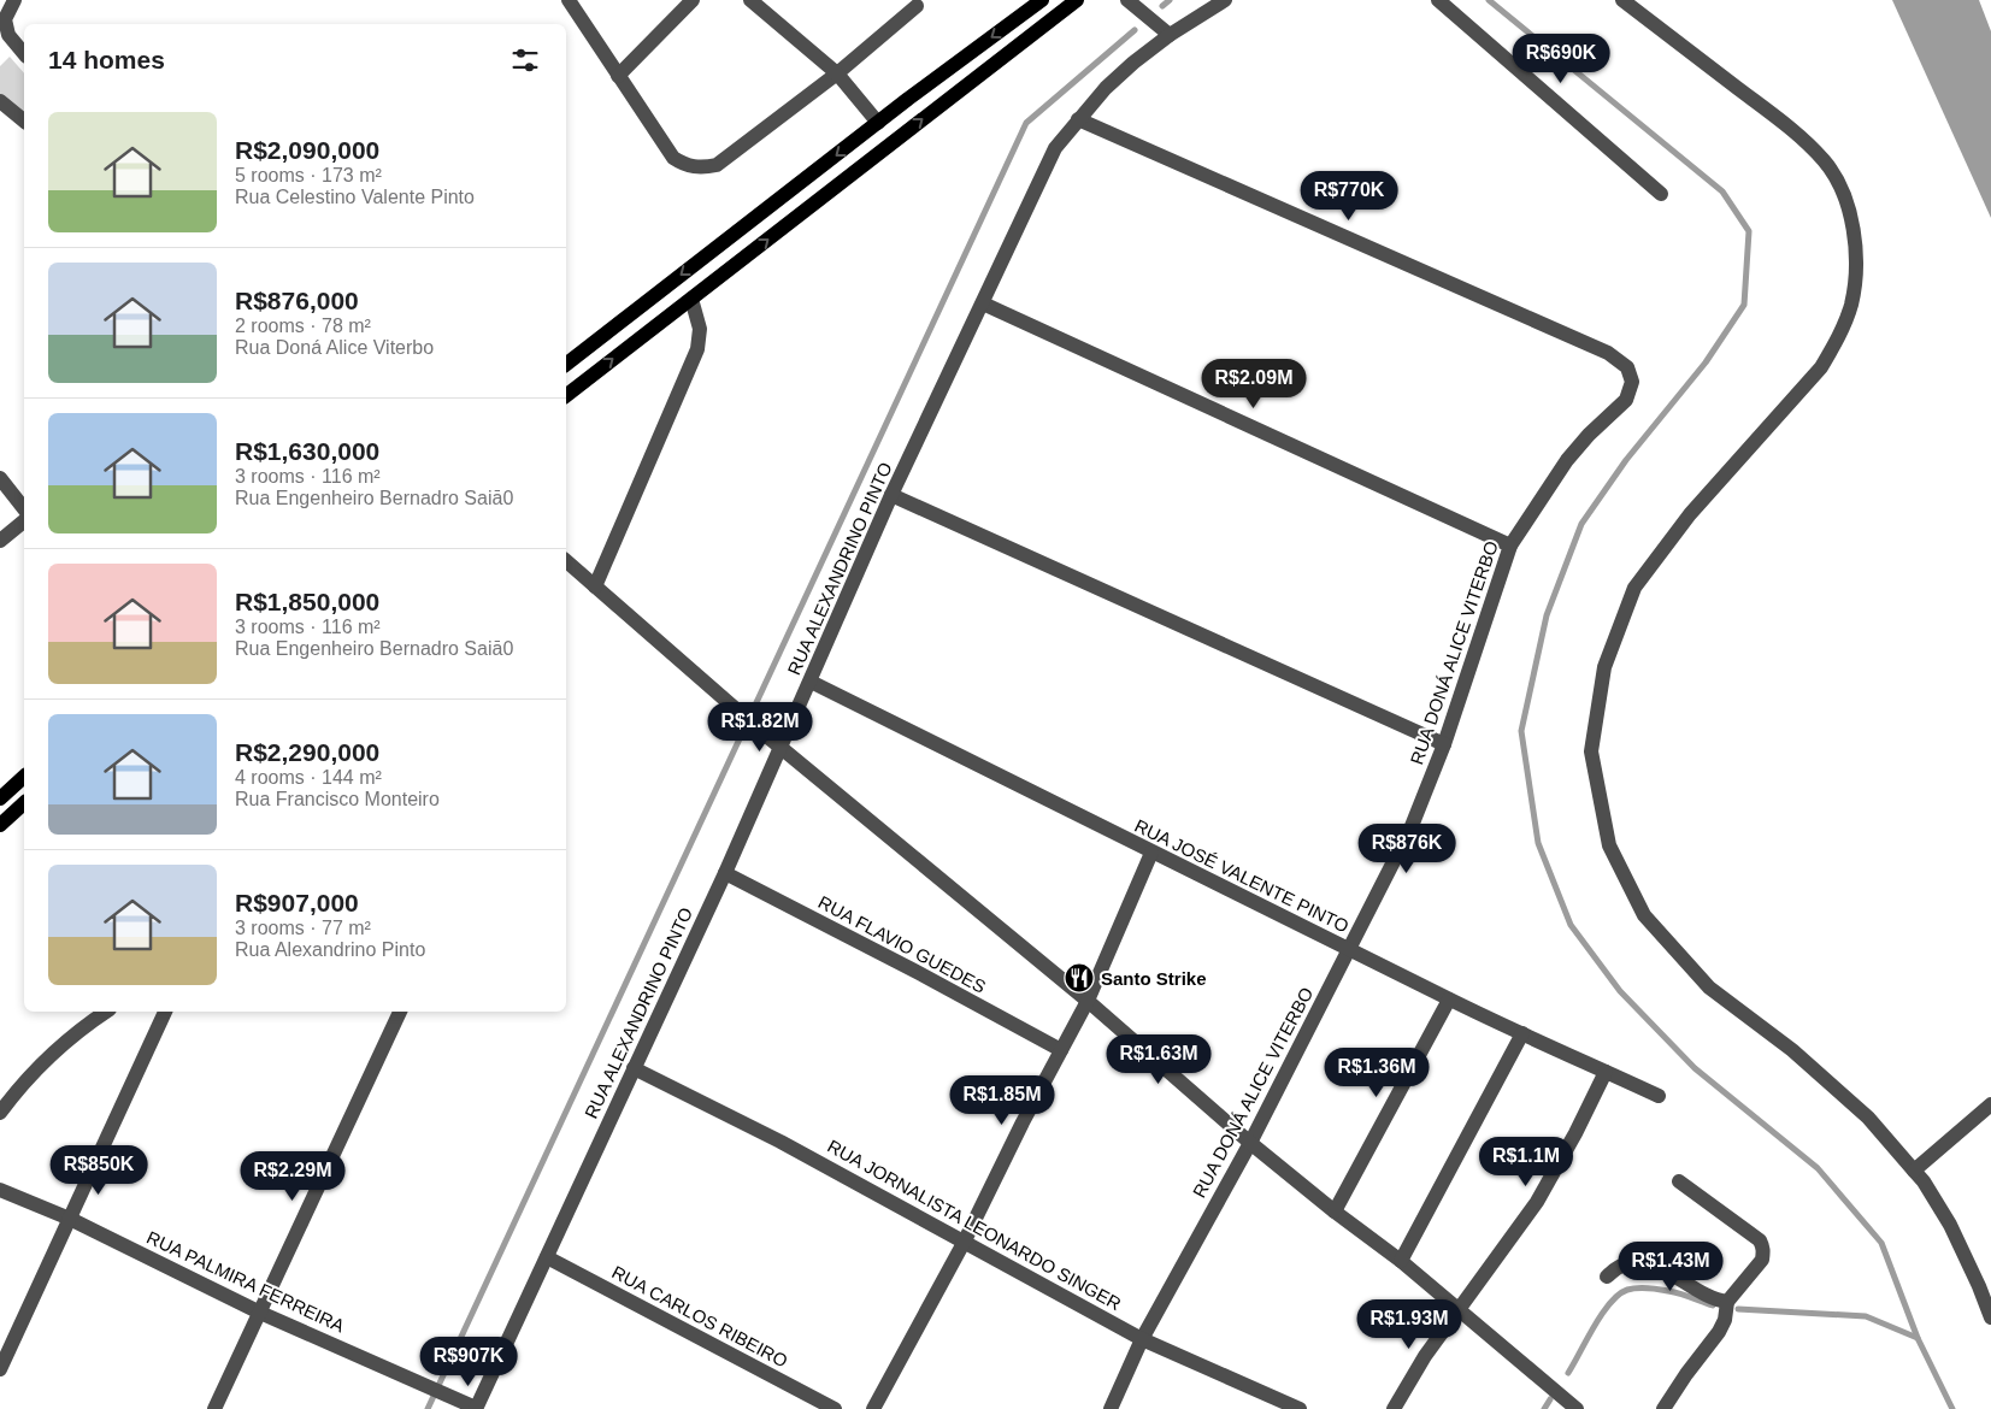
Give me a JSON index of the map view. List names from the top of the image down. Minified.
{"streets":{"street":["RUA ALEXANDRINO PINTO","RUA DONÁ ALICE VITERBO","RUA JOSÉ VALENTE PINTO","RUA FLAVIO GUEDES","RUA JORNALISTA LEONARDO SINGER","RUA PALMIRA FERREIRA","RUA CARLOS RIBEIRO"]},"crossings":[["RUA ALEXANDRINO PINTO","RUA DONÁ ALICE VITERBO"],["RUA ALEXANDRINO PINTO","RUA JOSÉ VALENTE PINTO"],["RUA ALEXANDRINO PINTO","RUA FLAVIO GUEDES"],["RUA ALEXANDRINO PINTO","RUA JORNALISTA LEONARDO SINGER"],["RUA ALEXANDRINO PINTO","RUA PALMIRA FERREIRA"],["RUA ALEXANDRINO PINTO","RUA CARLOS RIBEIRO"],["RUA DONÁ ALICE VITERBO","RUA JOSÉ VALENTE PINTO"],["RUA DONÁ ALICE VITERBO","RUA JORNALISTA LEONARDO SINGER"]],"places":{"restaurant":["Santo Strike"]},"page":{"heading":"14 homes","price":["R$690K","R$770K","R$2.09M","R$1.82M","R$876K","R$1.63M","R$1.36M","R$1.85M","R$1.1M","R$850K","R$2.29M","R$1.43M","R$1.93M","R$907K"],"list":[{"name":"R$2,090,000","note":"5 rooms · 173 m² · Rua Celestino Valente Pinto"},{"name":"R$876,000","note":"2 rooms · 78 m² · Rua Doná Alice Viterbo"},{"name":"R$1,630,000","note":"3 rooms · 116 m² · Rua Engenheiro Bernadro Saiā0"},{"name":"R$1,850,000","note":"3 rooms · 116 m² · Rua Engenheiro Bernadro Saiā0"},{"name":"R$2,290,000","note":"4 rooms · 144 m² · Rua Francisco Monteiro"},{"name":"R$907,000","note":"3 rooms · 77 m² · Rua Alexandrino Pinto"}]}}
